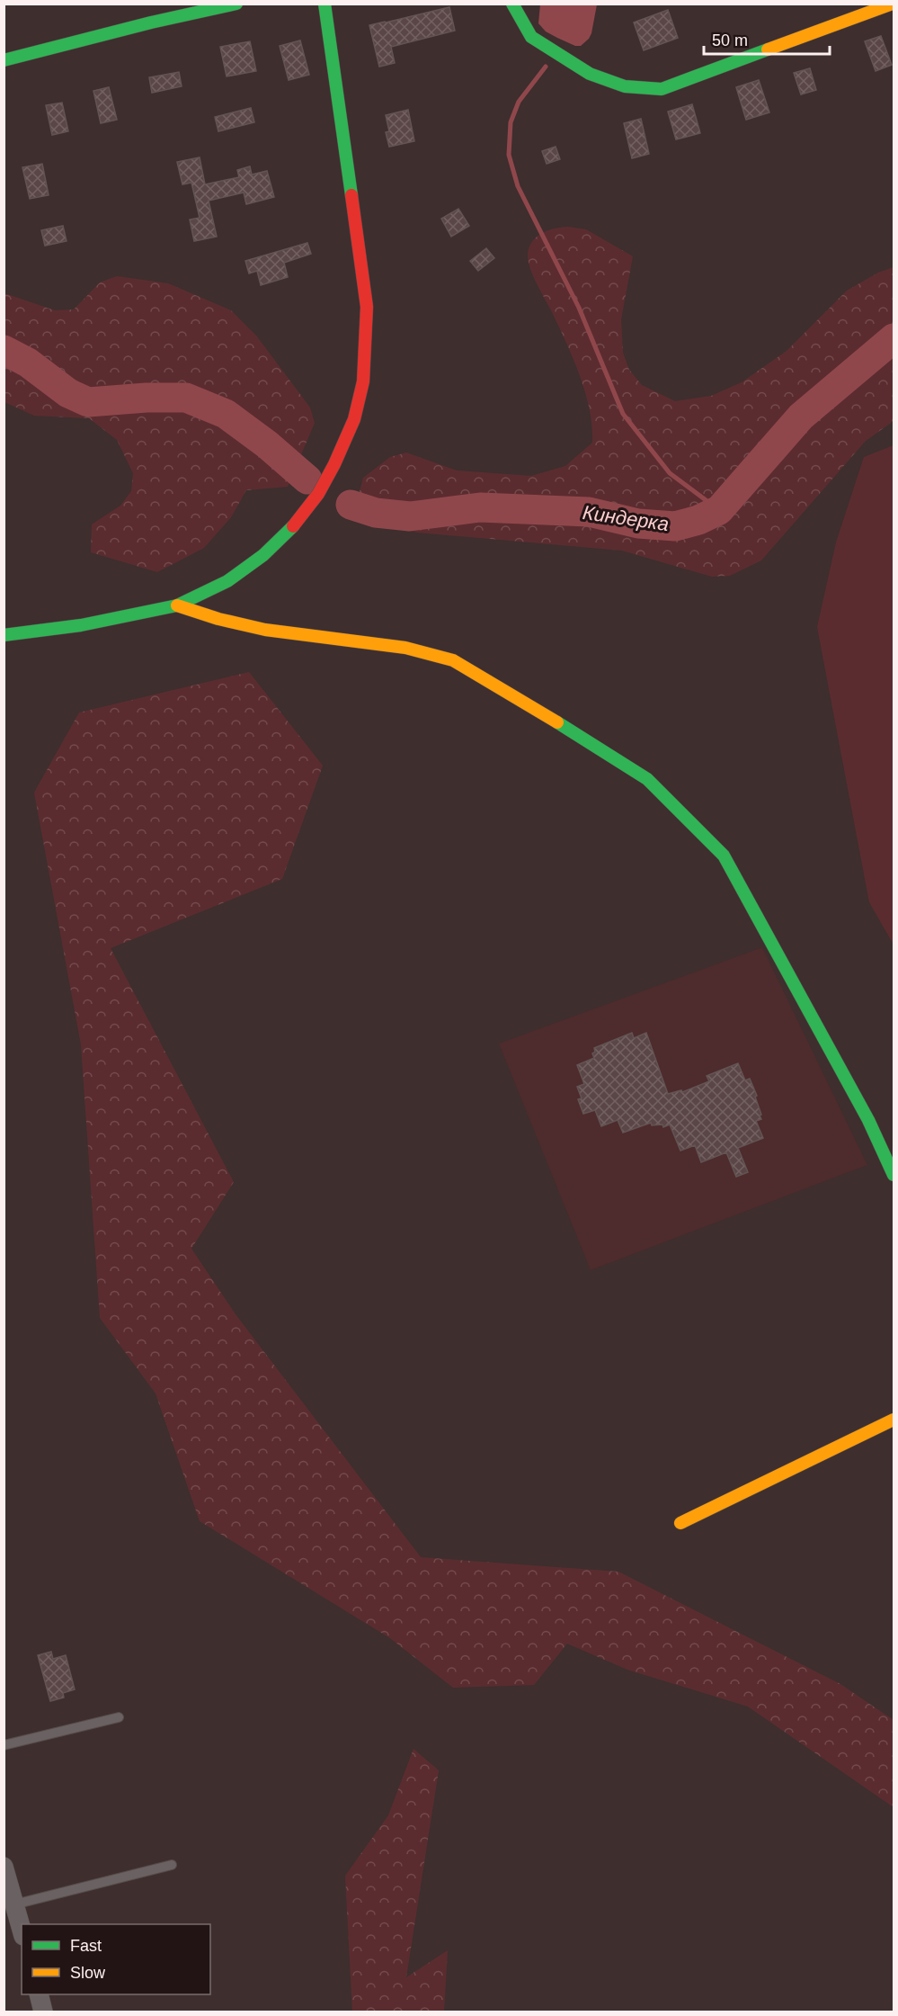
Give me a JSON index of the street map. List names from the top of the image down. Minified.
{"water":["Киндерка"],"legend":["Fast","Slow"],"scale_bar":"50 m"}
